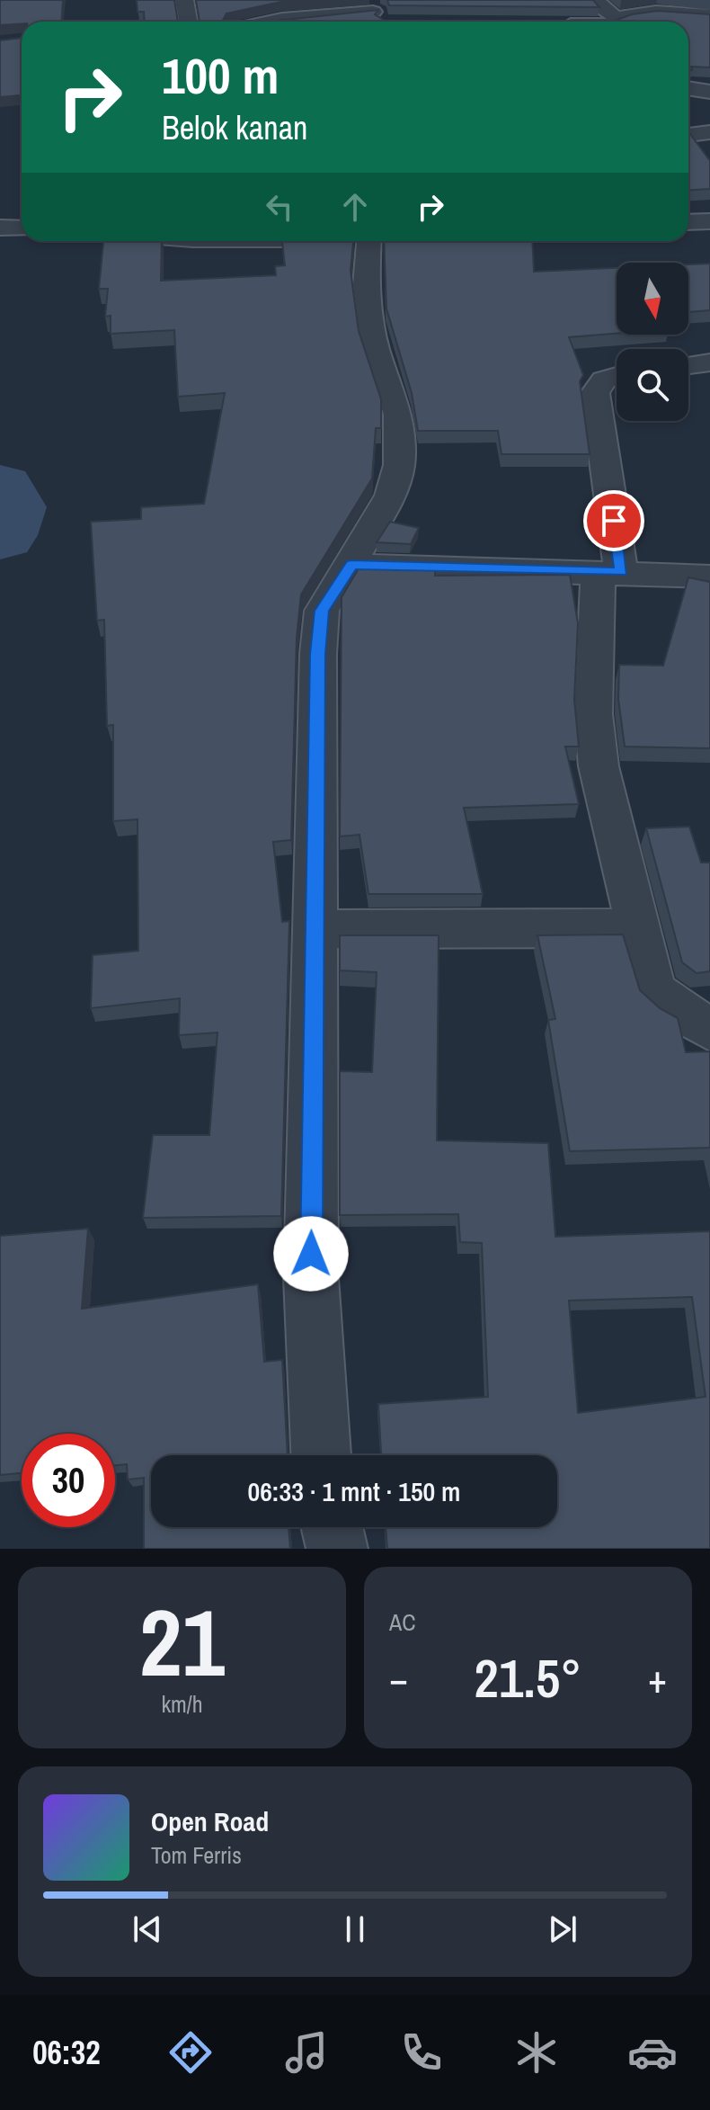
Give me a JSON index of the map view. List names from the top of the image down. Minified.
{"north":"bottom","page":{"turn":["100 m","Belok kanan"],"limit":"30","trip":"06:33 · 1 mnt · 150 m","tile":[["21","km/h"],"AC"],"heat":["−","21.5°","+"],"song":["Open Road","Tom Ferris"],"tabs":"06:32"}}
